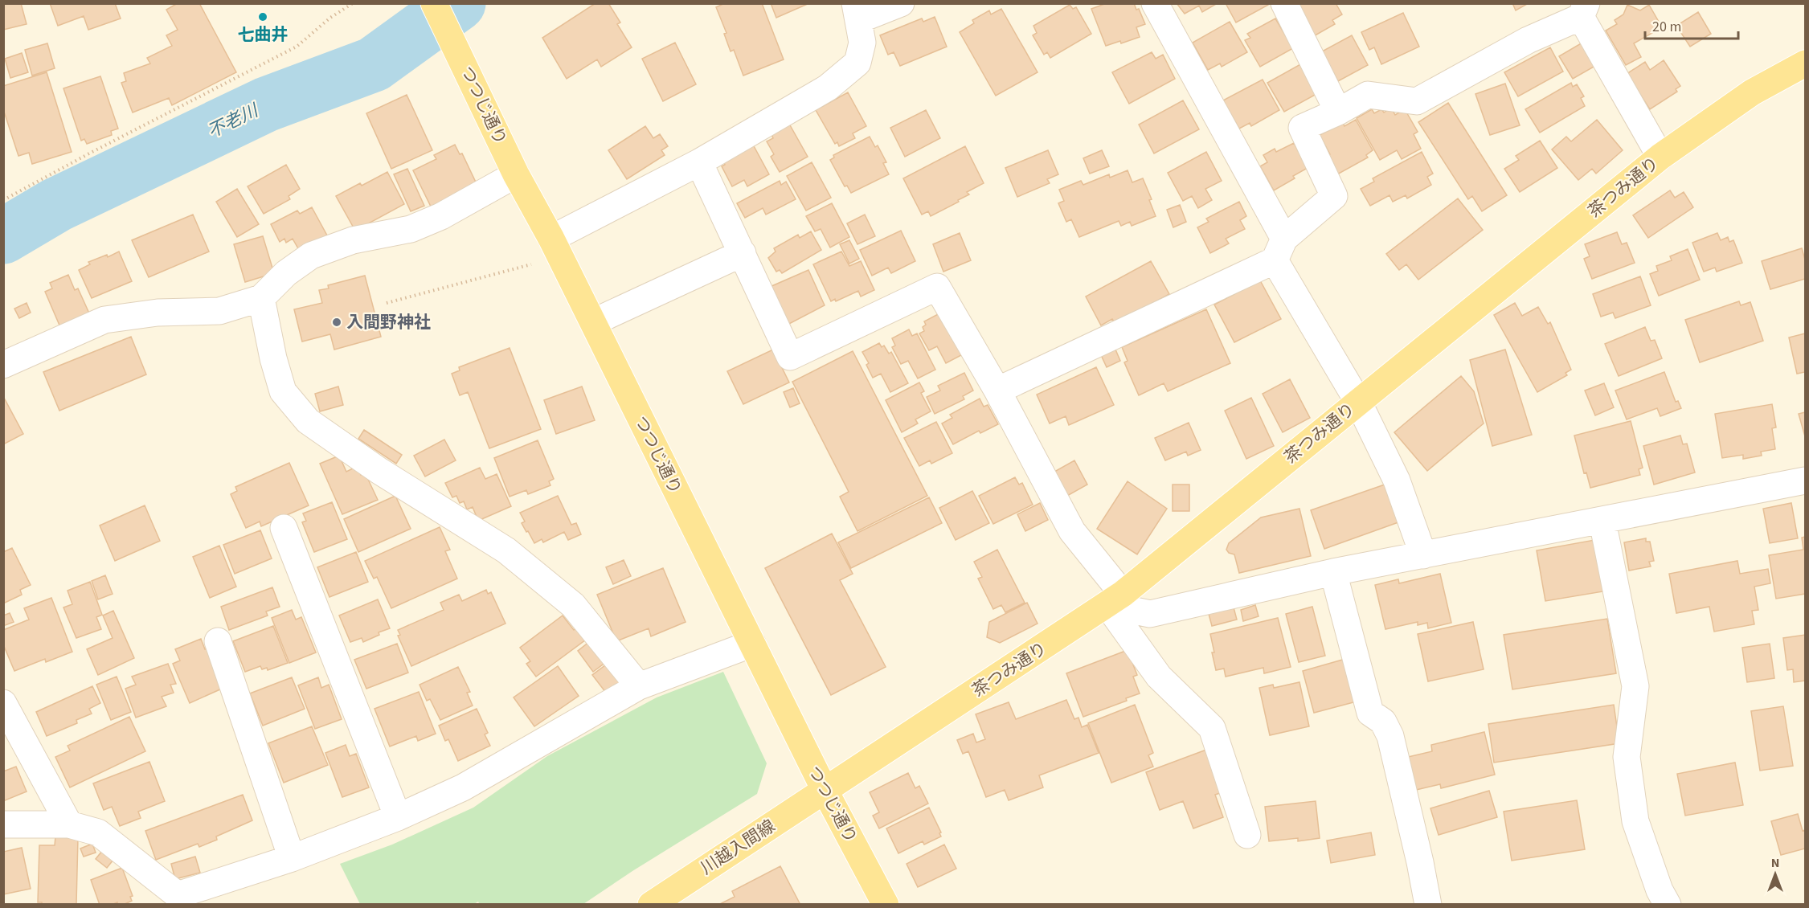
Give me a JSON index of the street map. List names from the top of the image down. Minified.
{"streets":{"main road":["つつじ通り","茶つみ通り","川越入間線"]},"crossings":[["つつじ通り","茶つみ通り"],["つつじ通り","川越入間線"],["茶つみ通り","川越入間線"]],"water":["不老川"],"places":["七曲井","入間野神社"],"scale_bar":"20 m","north":"top"}
